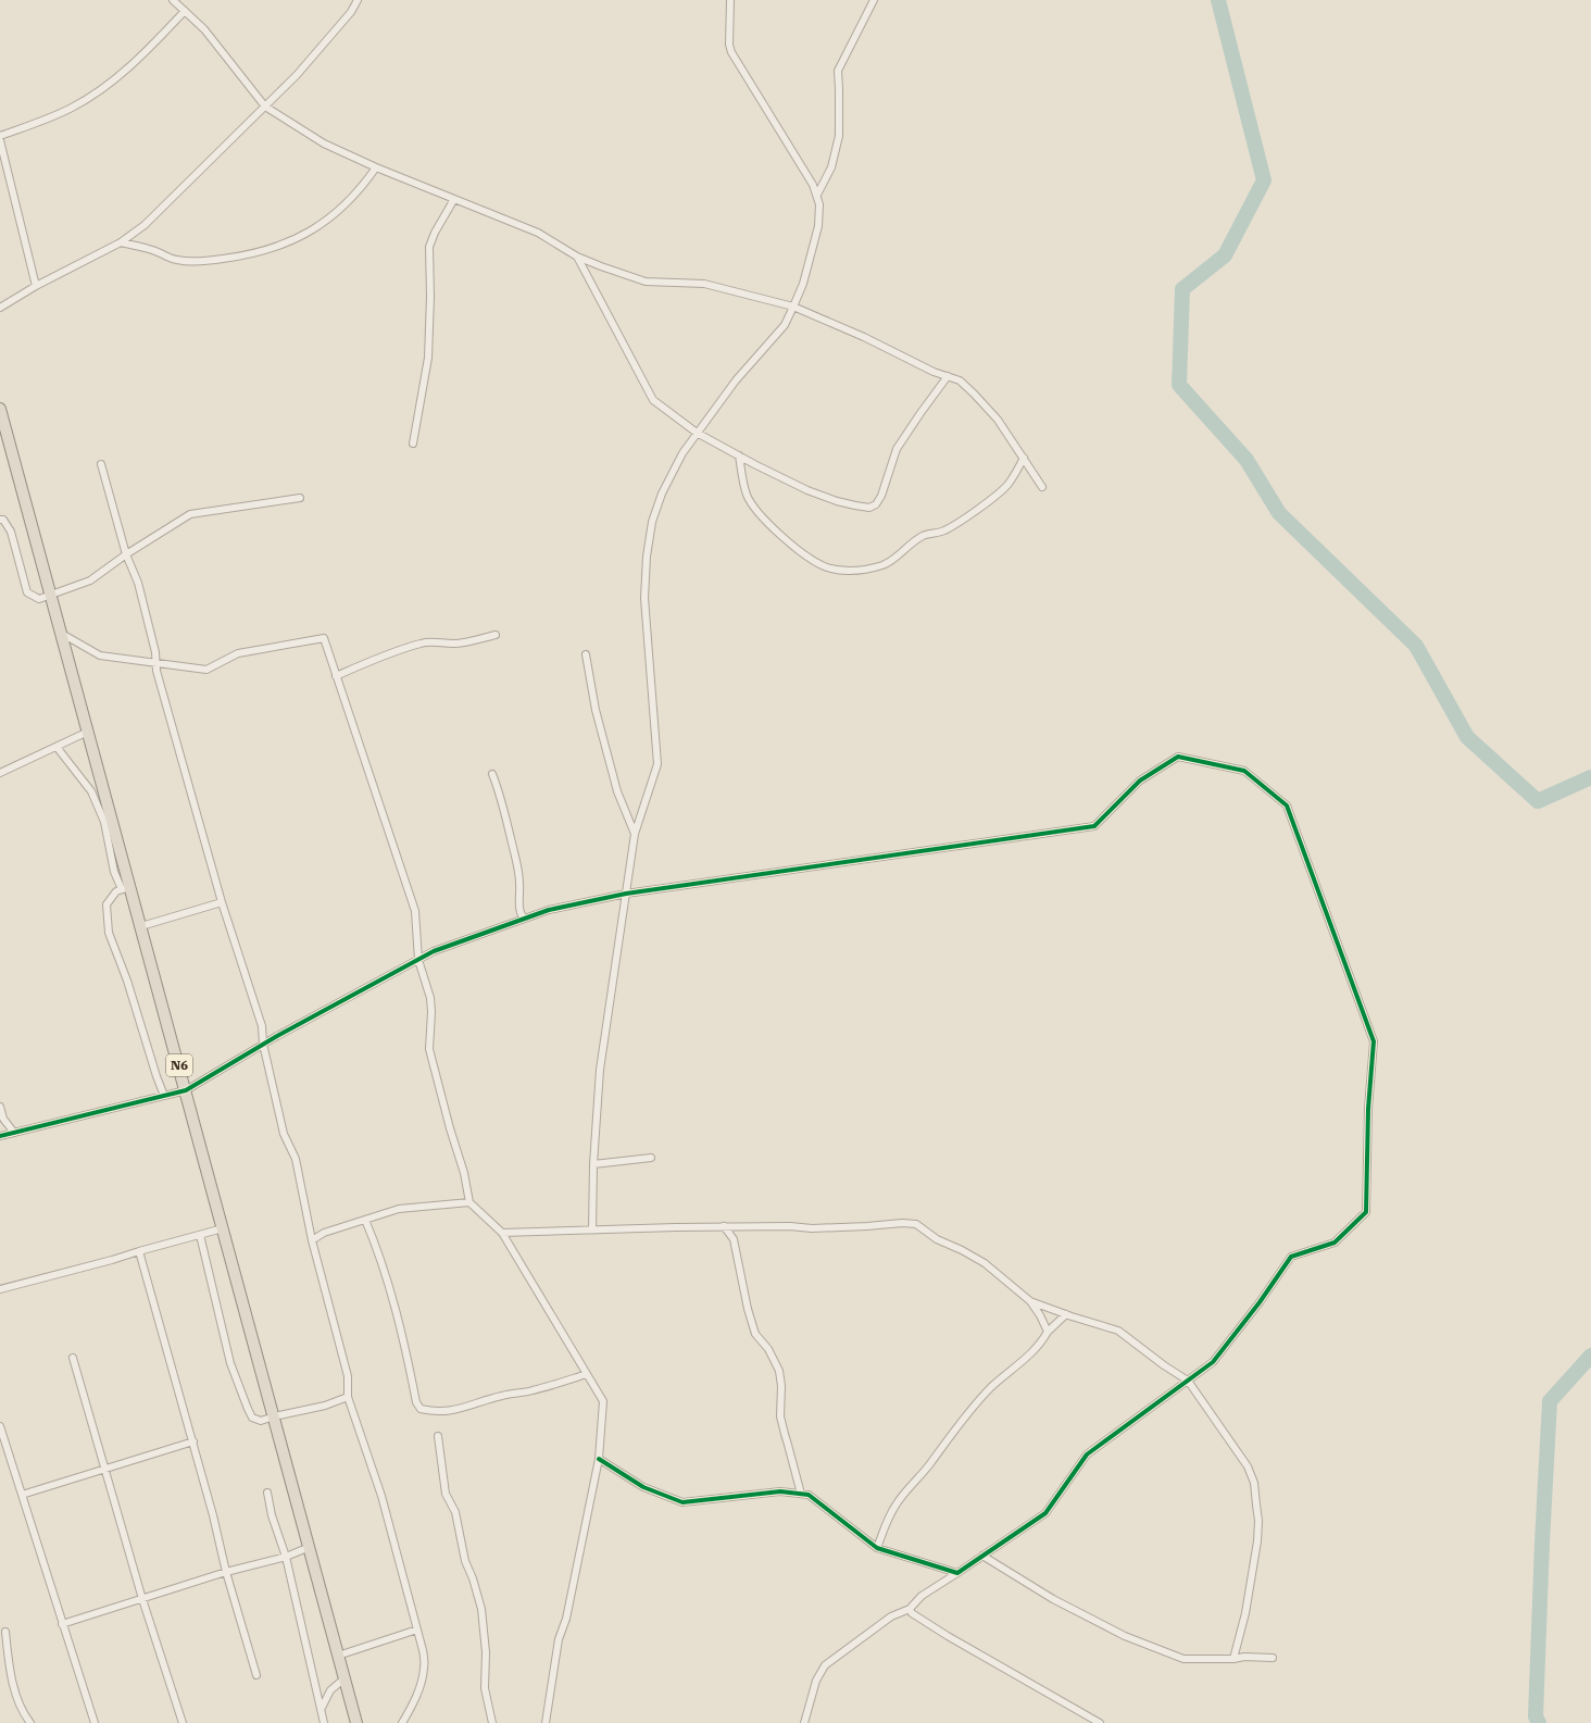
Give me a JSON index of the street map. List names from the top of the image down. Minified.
{"streets":{"highway":["N6"]}}
